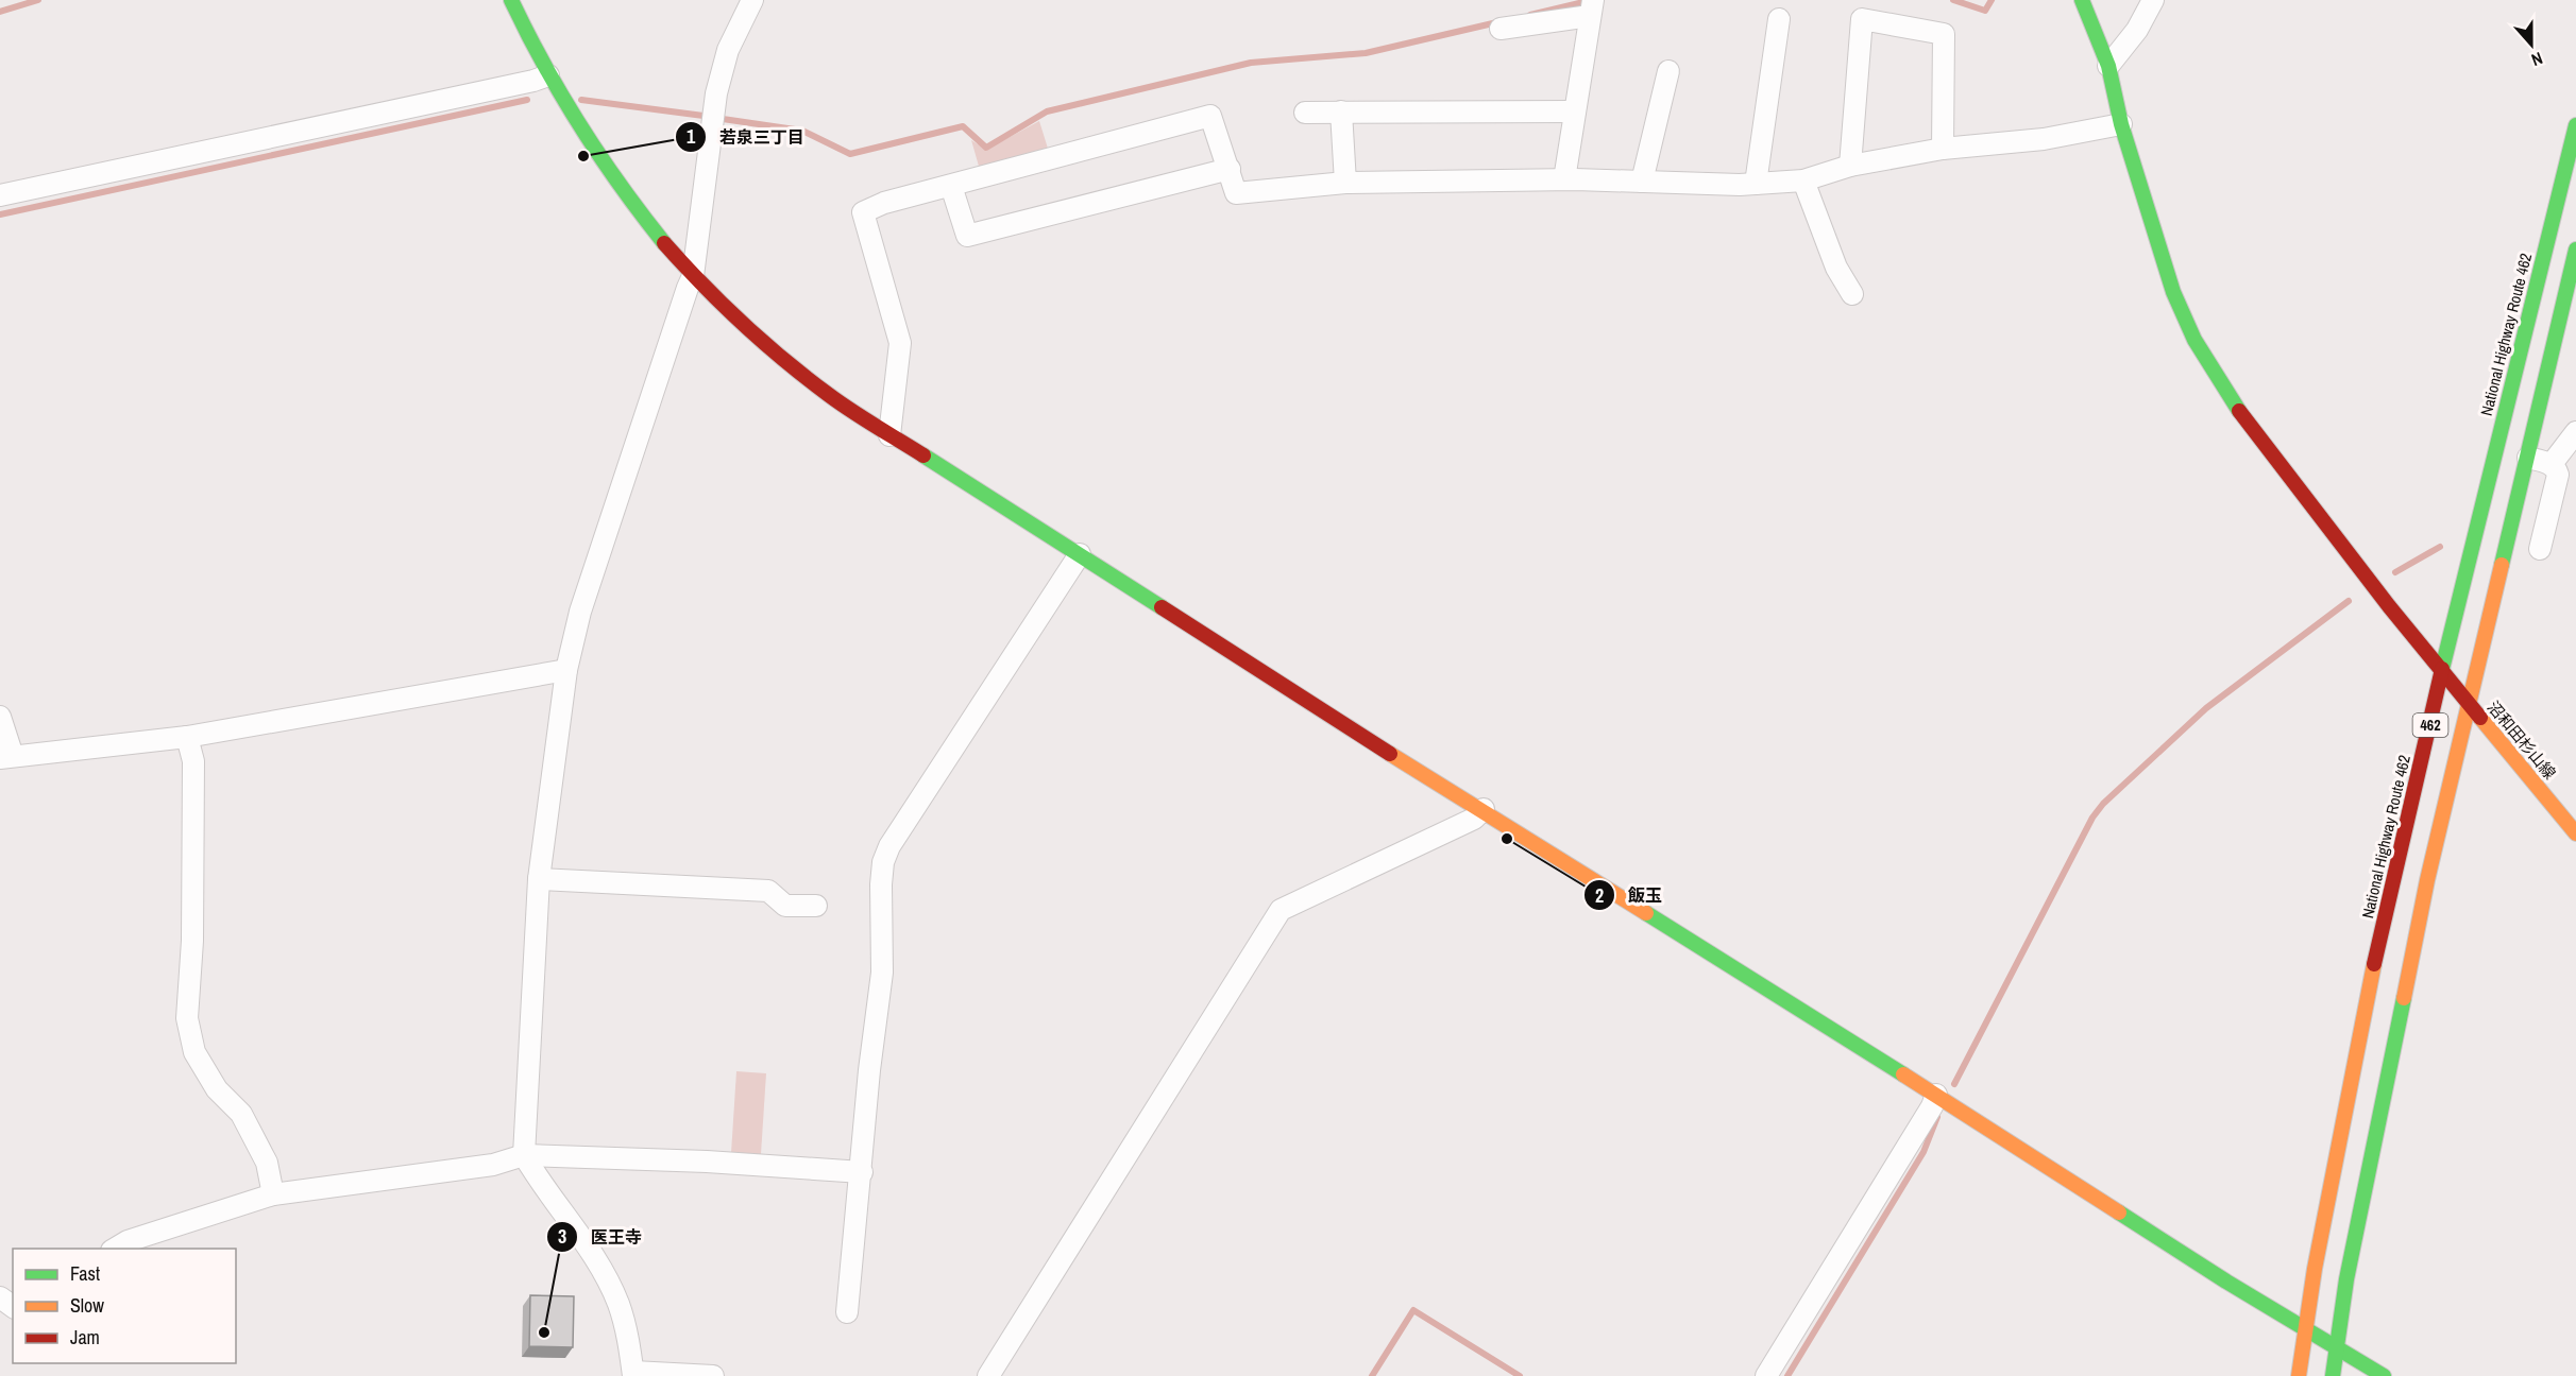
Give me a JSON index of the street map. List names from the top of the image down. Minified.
{"streets":{"main road":["National Highway Route 462","462","沼和田杉山線"]},"crossings":[["National Highway Route 462","沼和田杉山線"],["462","沼和田杉山線"]],"places":["若泉三丁目","飯玉","医王寺"],"legend":["Fast","Slow","Jam"],"north":"bottom"}
